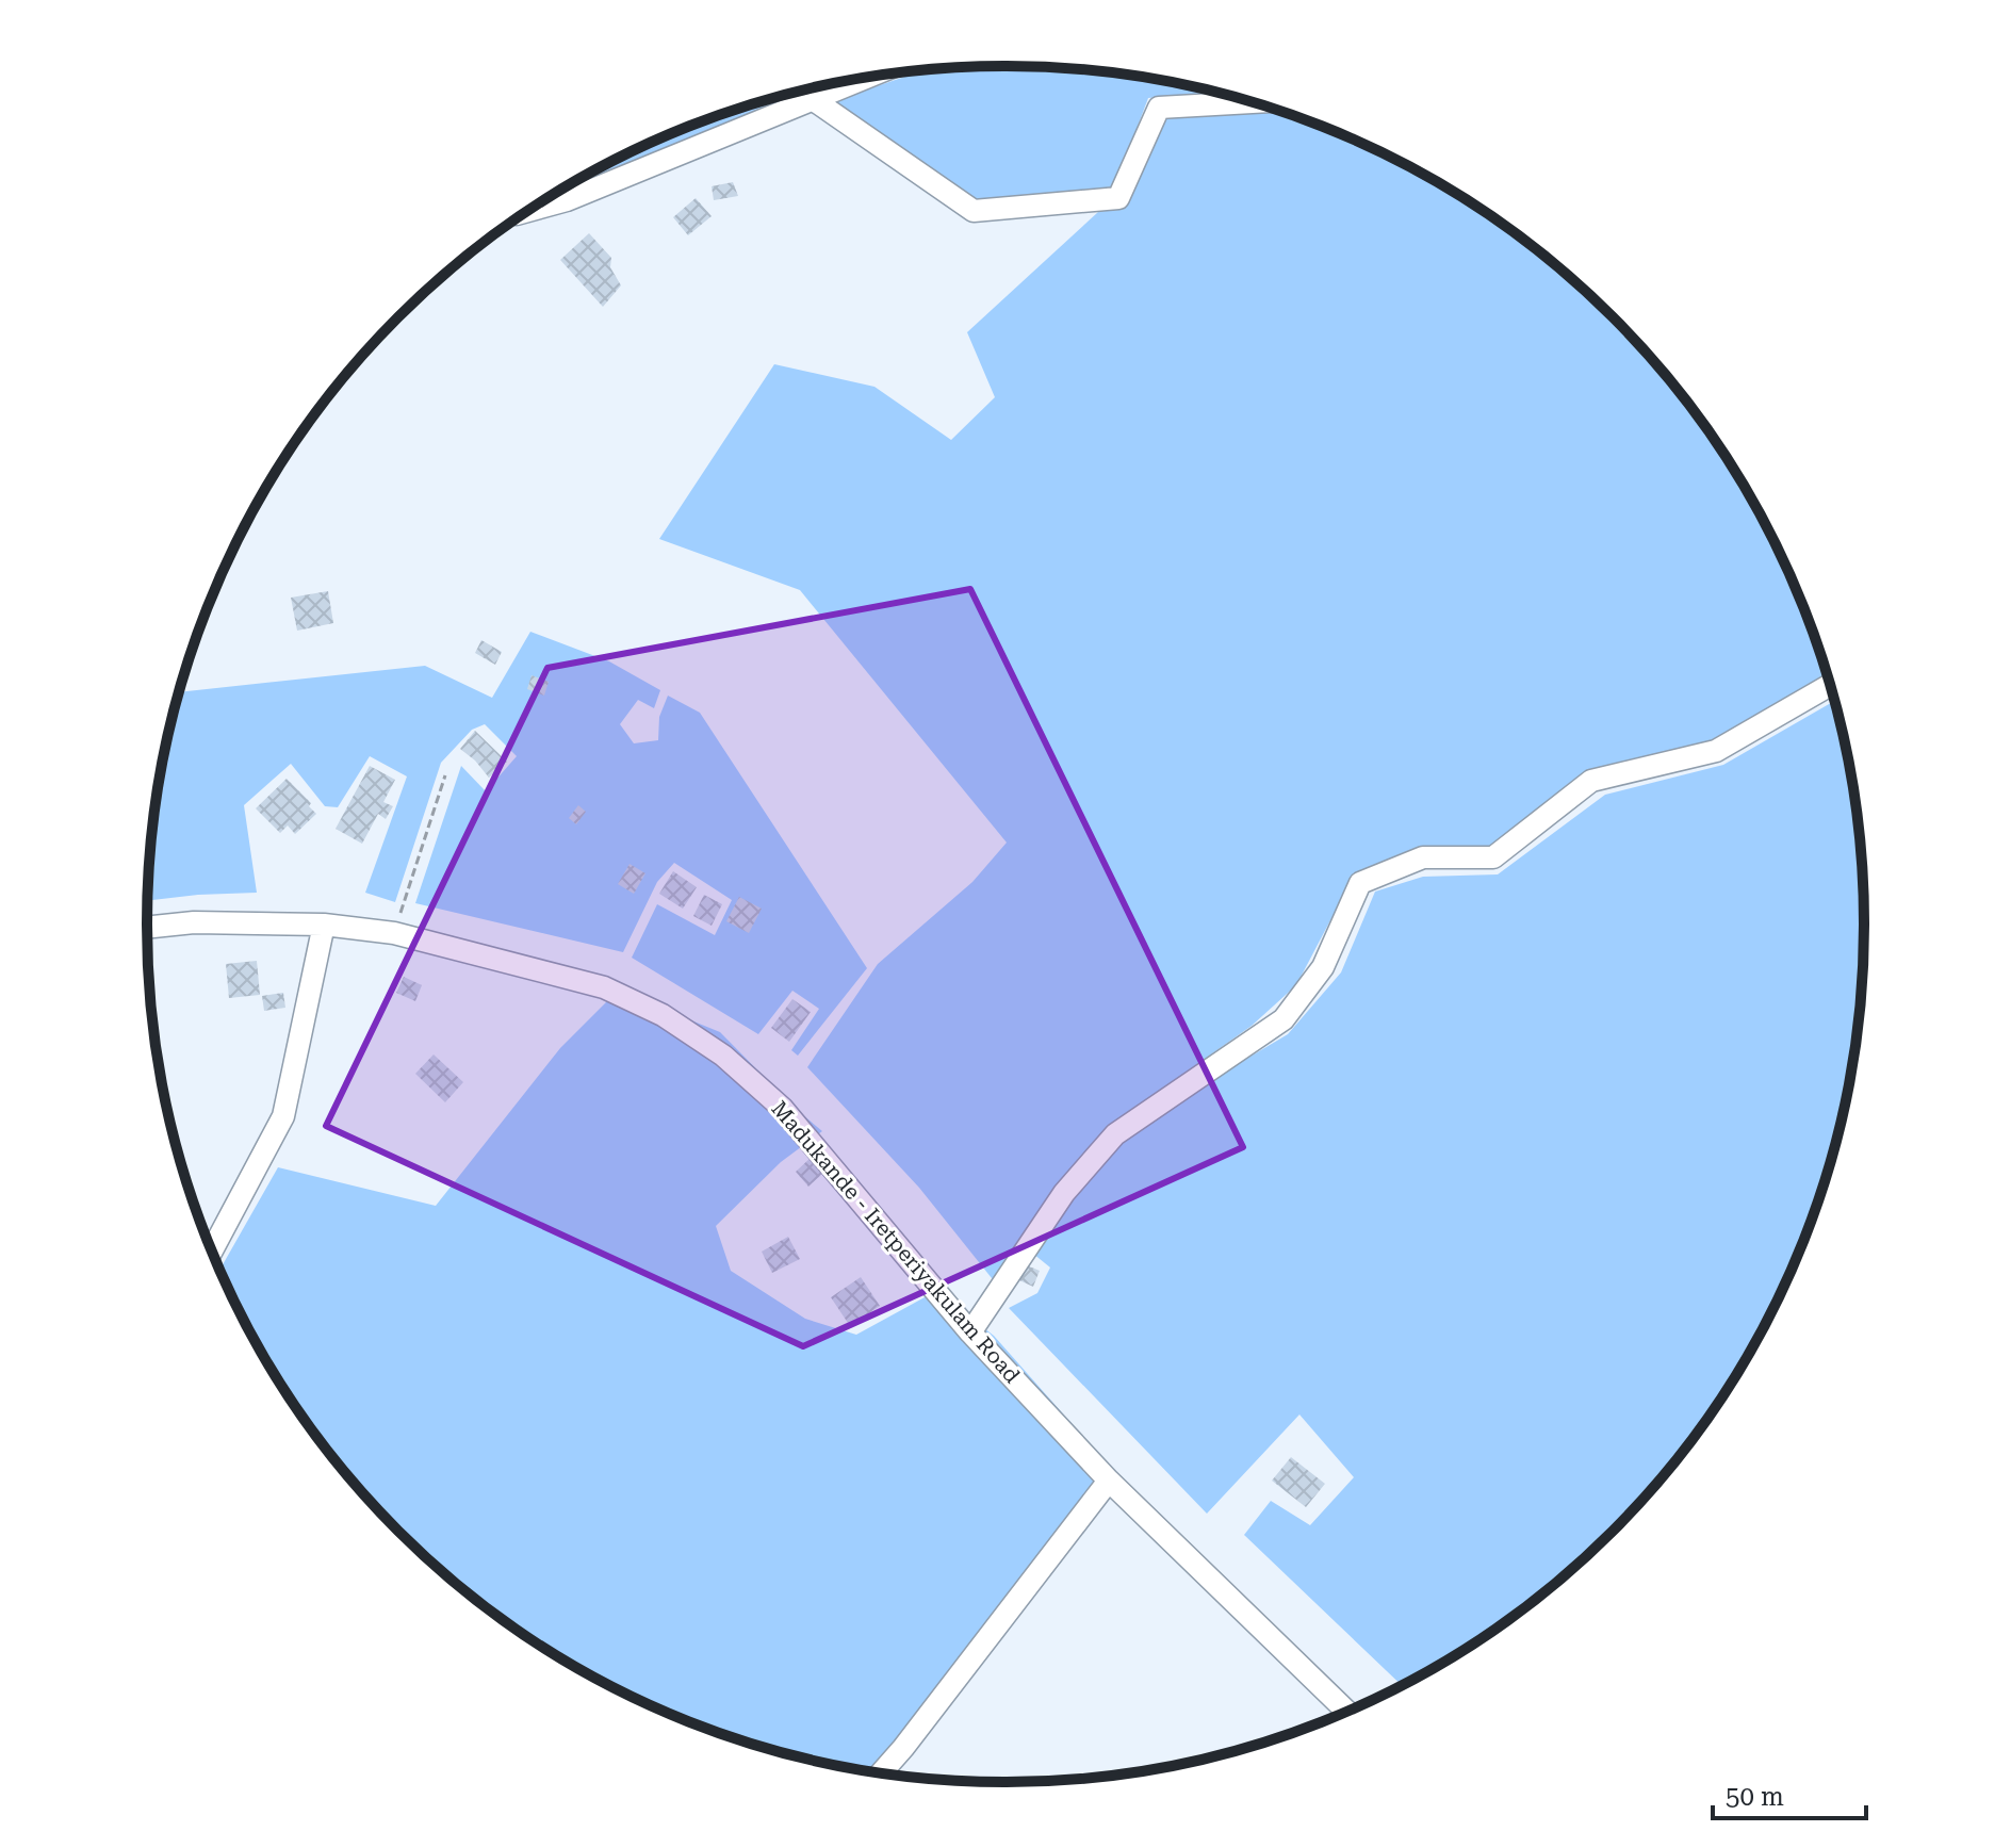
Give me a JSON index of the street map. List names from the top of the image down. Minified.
{"streets":{"street":["Madukande - Iretperiyakulam Road"]},"scale_bar":"50 m"}
